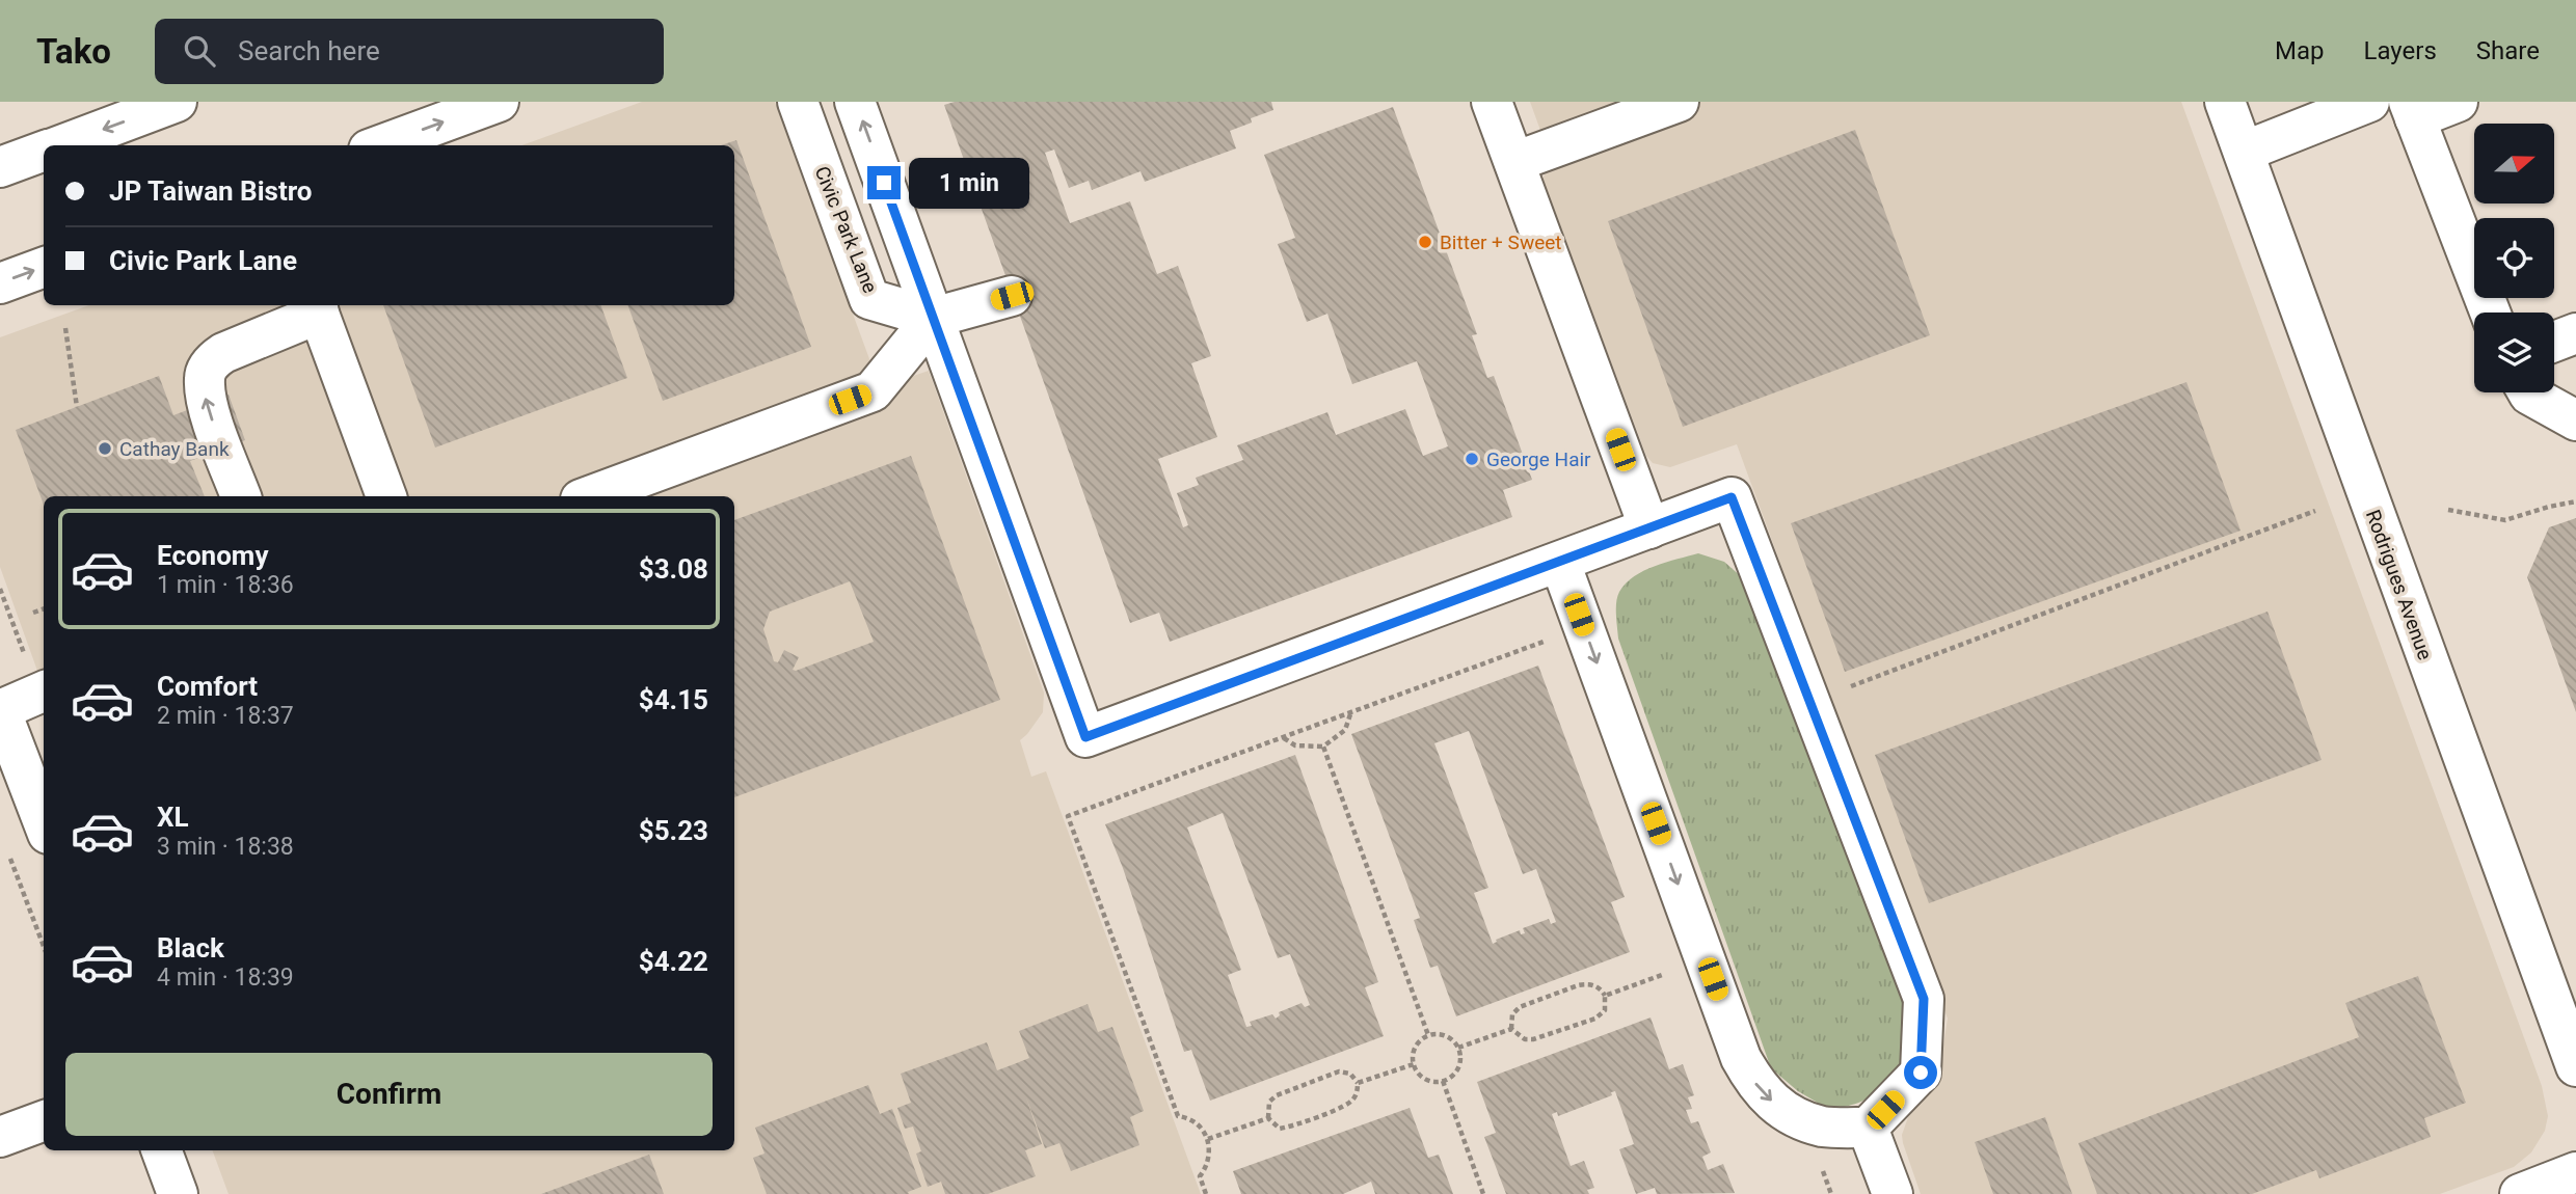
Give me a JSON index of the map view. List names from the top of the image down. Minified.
{"streets":{"street":["Civic Park Lane","Rodrigues Avenue"]},"places":["Bitter + Sweet","Cathay Bank","George Hair"],"north":"right","page":{"header":"Tako","search":"Search here","nav":["Map","Layers","Share"],"banner":["JP Taiwan Bistro","Civic Park Lane"],"bubble":"1 min","list":[{"name":"Economy","note":"1 min · 18:36","value":"$3.08"},{"name":"Comfort","note":"2 min · 18:37","value":"$4.15"},{"name":"XL","note":"3 min · 18:38","value":"$5.23"},{"name":"Black","note":"4 min · 18:39","value":"$4.22"}],"buttons":"Confirm"}}
